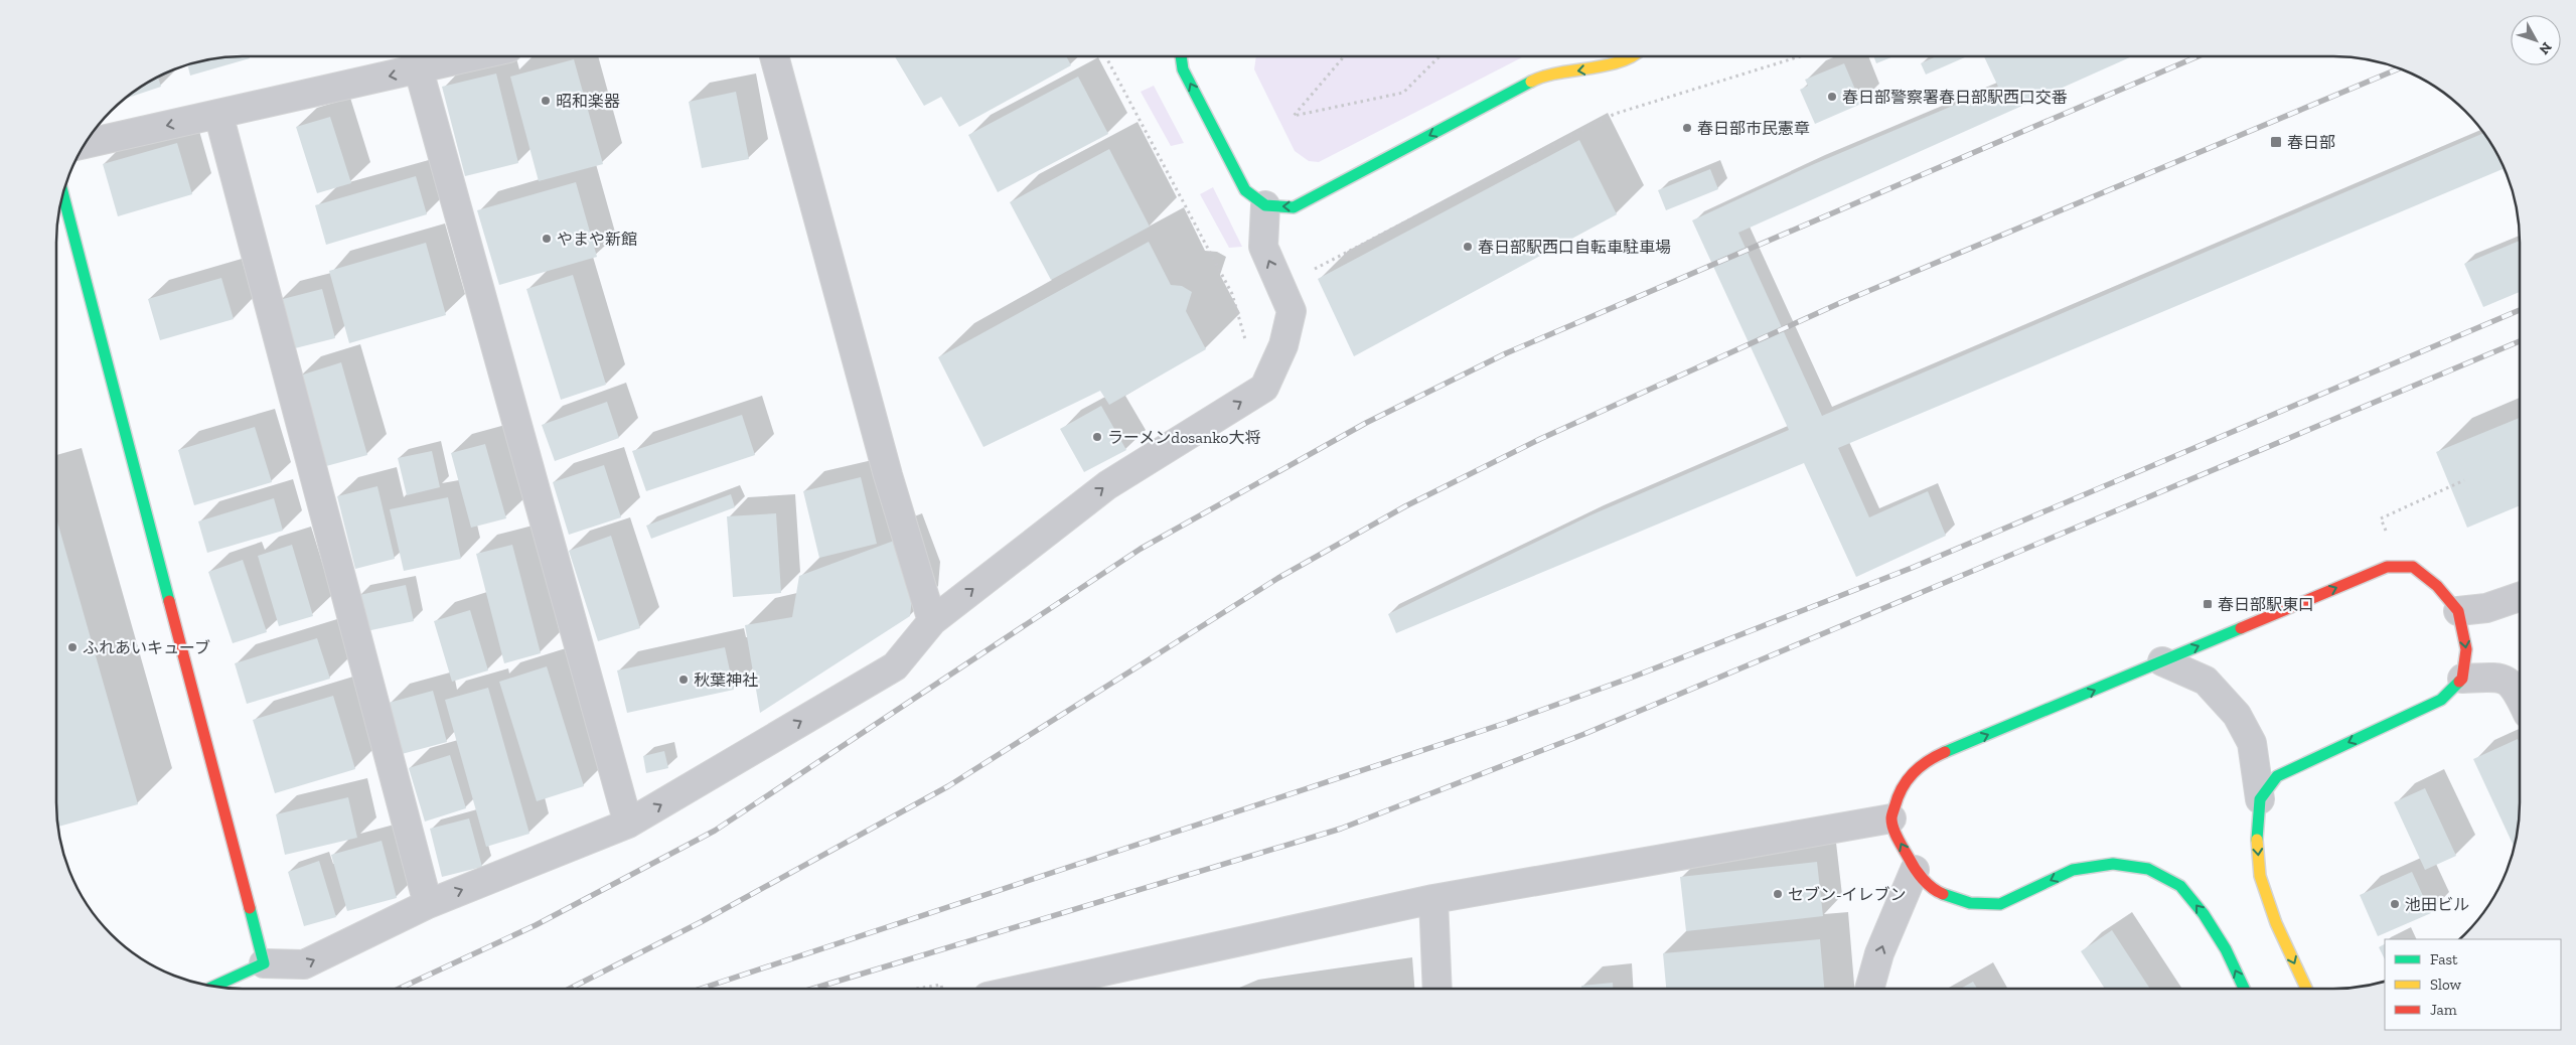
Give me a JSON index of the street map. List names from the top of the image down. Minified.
{"places":{"other":["春日部警察署春日部駅西口交番","昭和楽器","春日部市民憲章","やまや新館","春日部駅西口自転車駐車場","ラーメンdosanko大将","ふれあいキューブ","秋葉神社","セブン-イレブン","池田ビル"],"transit":["春日部","春日部駅東口"]},"legend":["Fast","Slow","Jam"],"north":"bottom right"}
